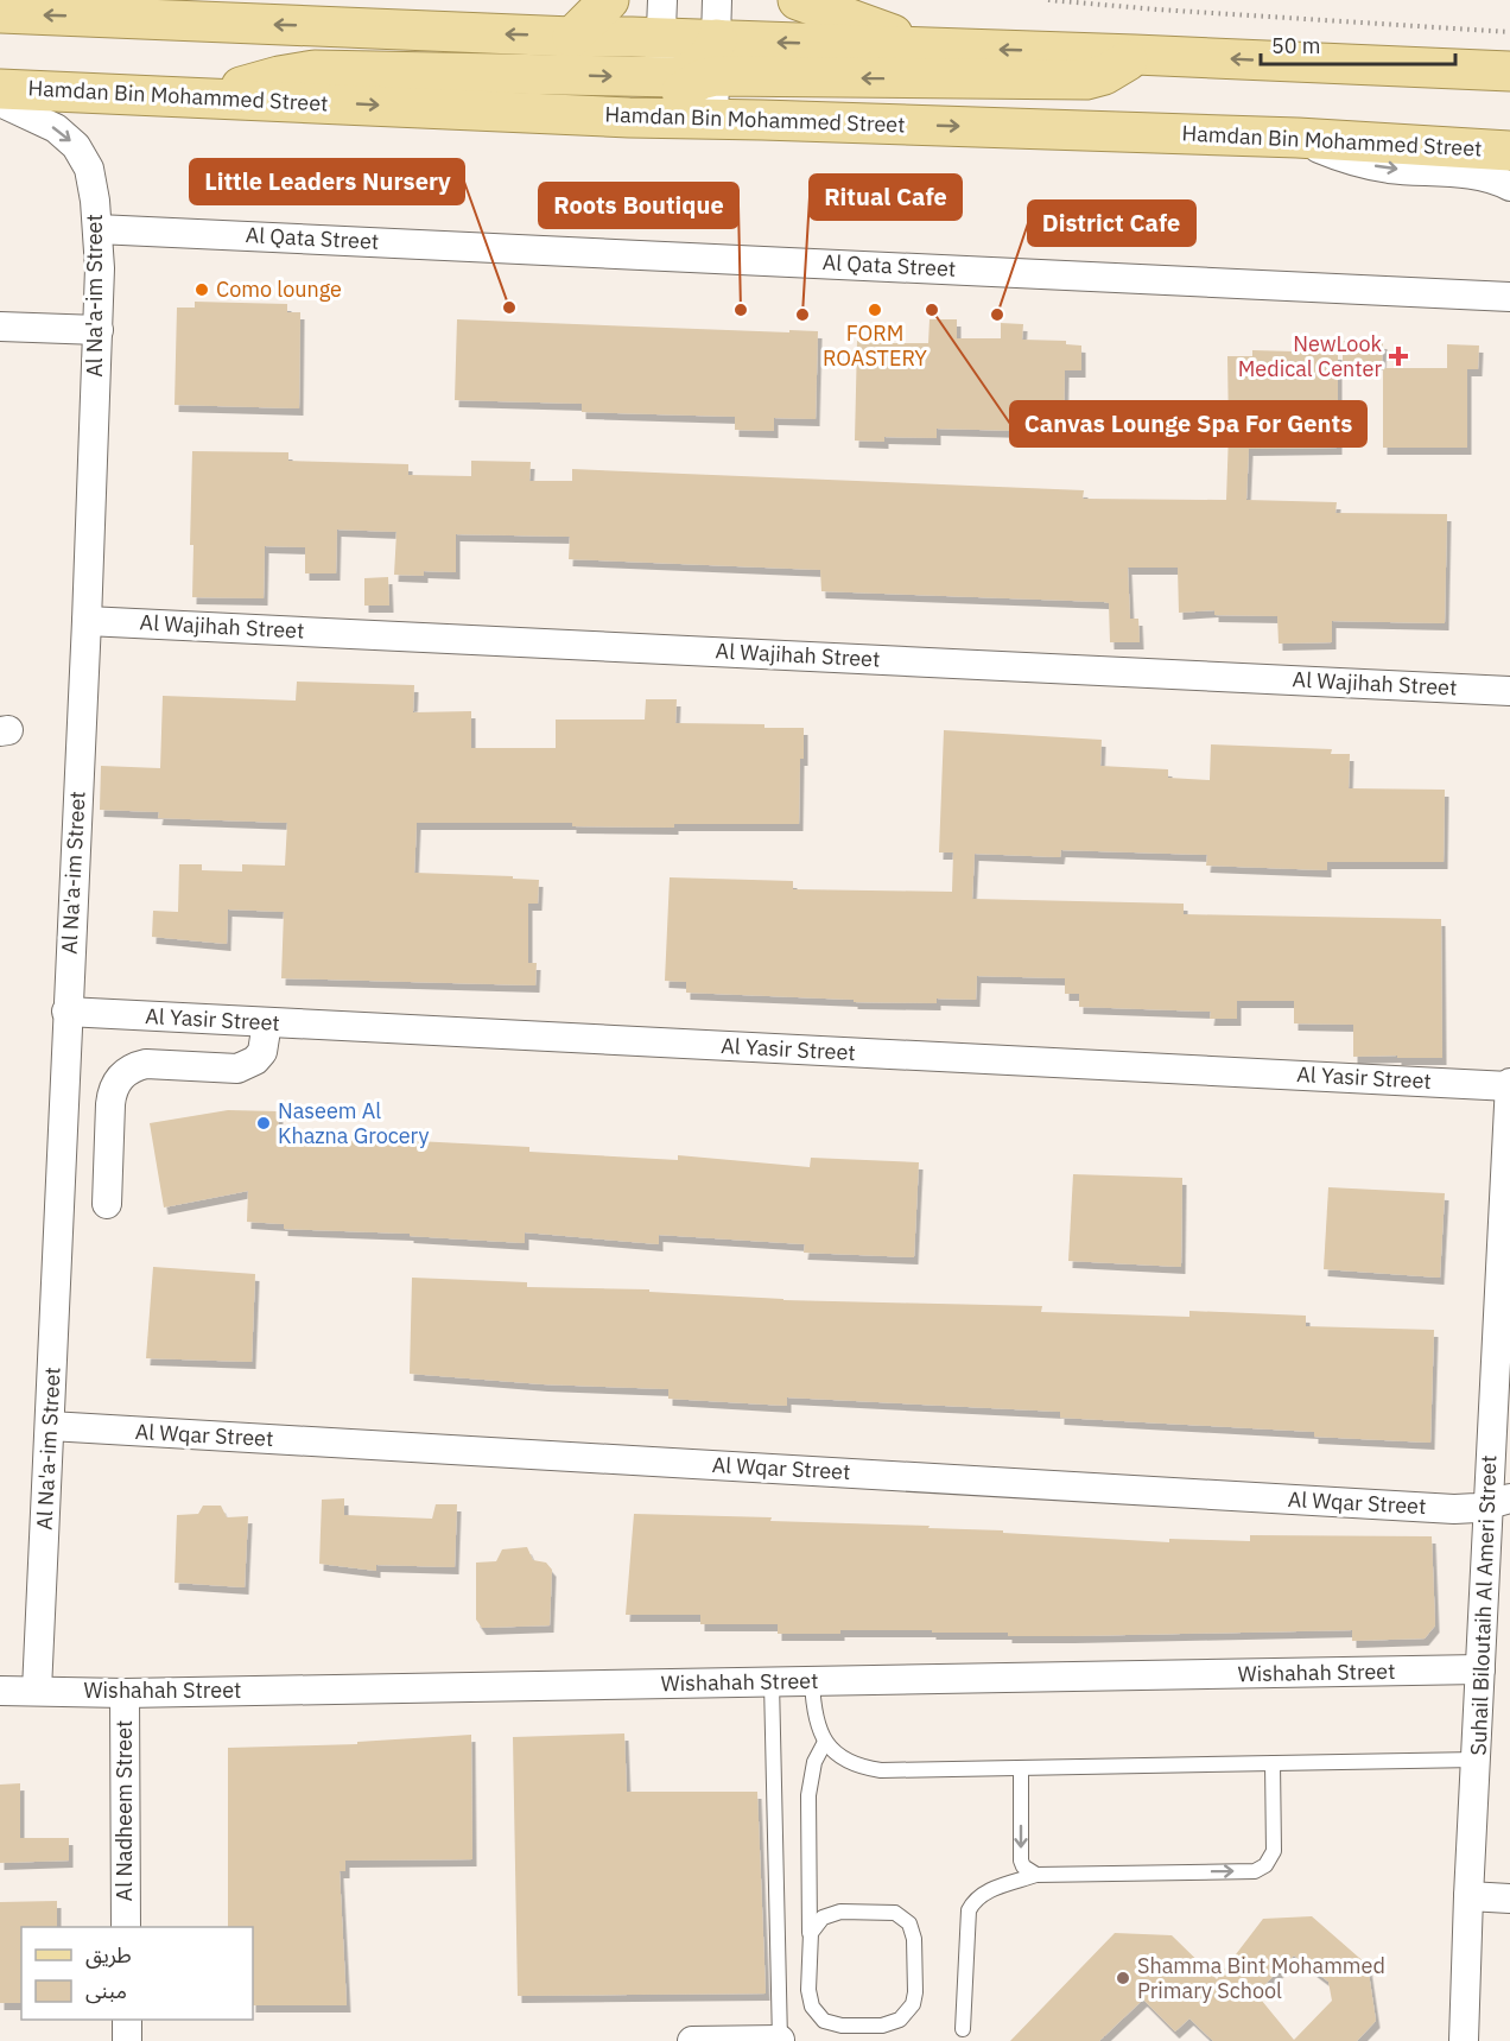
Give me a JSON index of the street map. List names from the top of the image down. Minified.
{"streets":{"main road":["Hamdan Bin Mohammed Street"],"street":["Al Qata Street","Al Na'a-im Street","Al Wajihah Street","Al Yasir Street","Al Wqar Street","Suhail Biloutaih Al Ameri Street","Wishahah Street","Al Nadheem Street"]},"crossings":[["Al Qata Street","Al Na'a-im Street"],["Al Na'a-im Street","Al Wajihah Street"],["Al Na'a-im Street","Al Yasir Street"],["Al Na'a-im Street","Al Wqar Street"],["Al Na'a-im Street","Wishahah Street"],["Al Yasir Street","Suhail Biloutaih Al Ameri Street"],["Al Wqar Street","Suhail Biloutaih Al Ameri Street"],["Suhail Biloutaih Al Ameri Street","Wishahah Street"],["Wishahah Street","Al Nadheem Street"]],"places":{"other":["Como lounge","Little Leaders Nursery","Roots Boutique","FORM ROASTERY","Canvas Lounge Spa For Gents","Ritual Cafe","District Cafe","Naseem Al Khazna Grocery","Shamma Bint Mohammed Primary School"],"health":["NewLook Medical Center"]},"legend":["طريق","مبنى"],"scale_bar":"50 m"}
